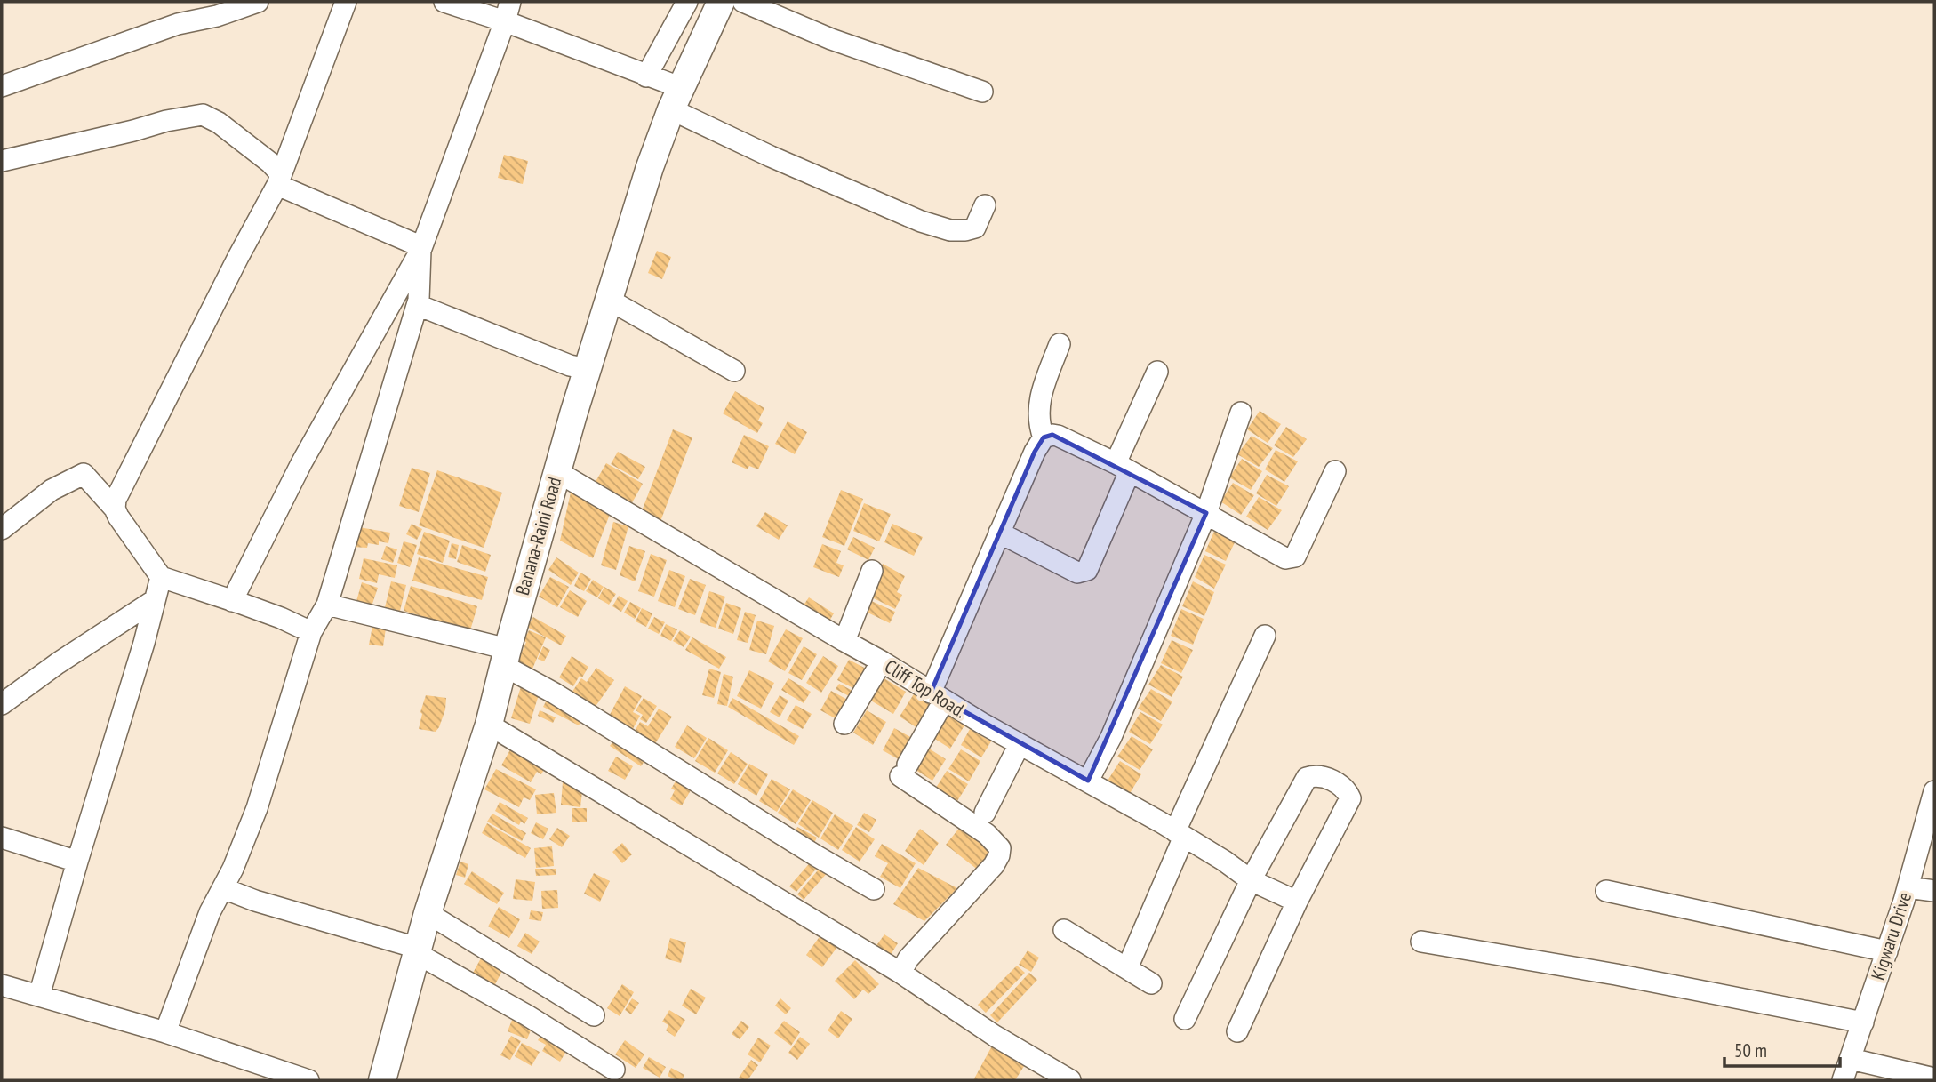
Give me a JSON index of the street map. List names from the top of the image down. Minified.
{"streets":{"main road":["Banana-Raini Road"],"street":["Cliff Top Road.","Kigwaru Drive"]},"crossings":[["Banana-Raini Road","Cliff Top Road."]],"scale_bar":"50 m"}
